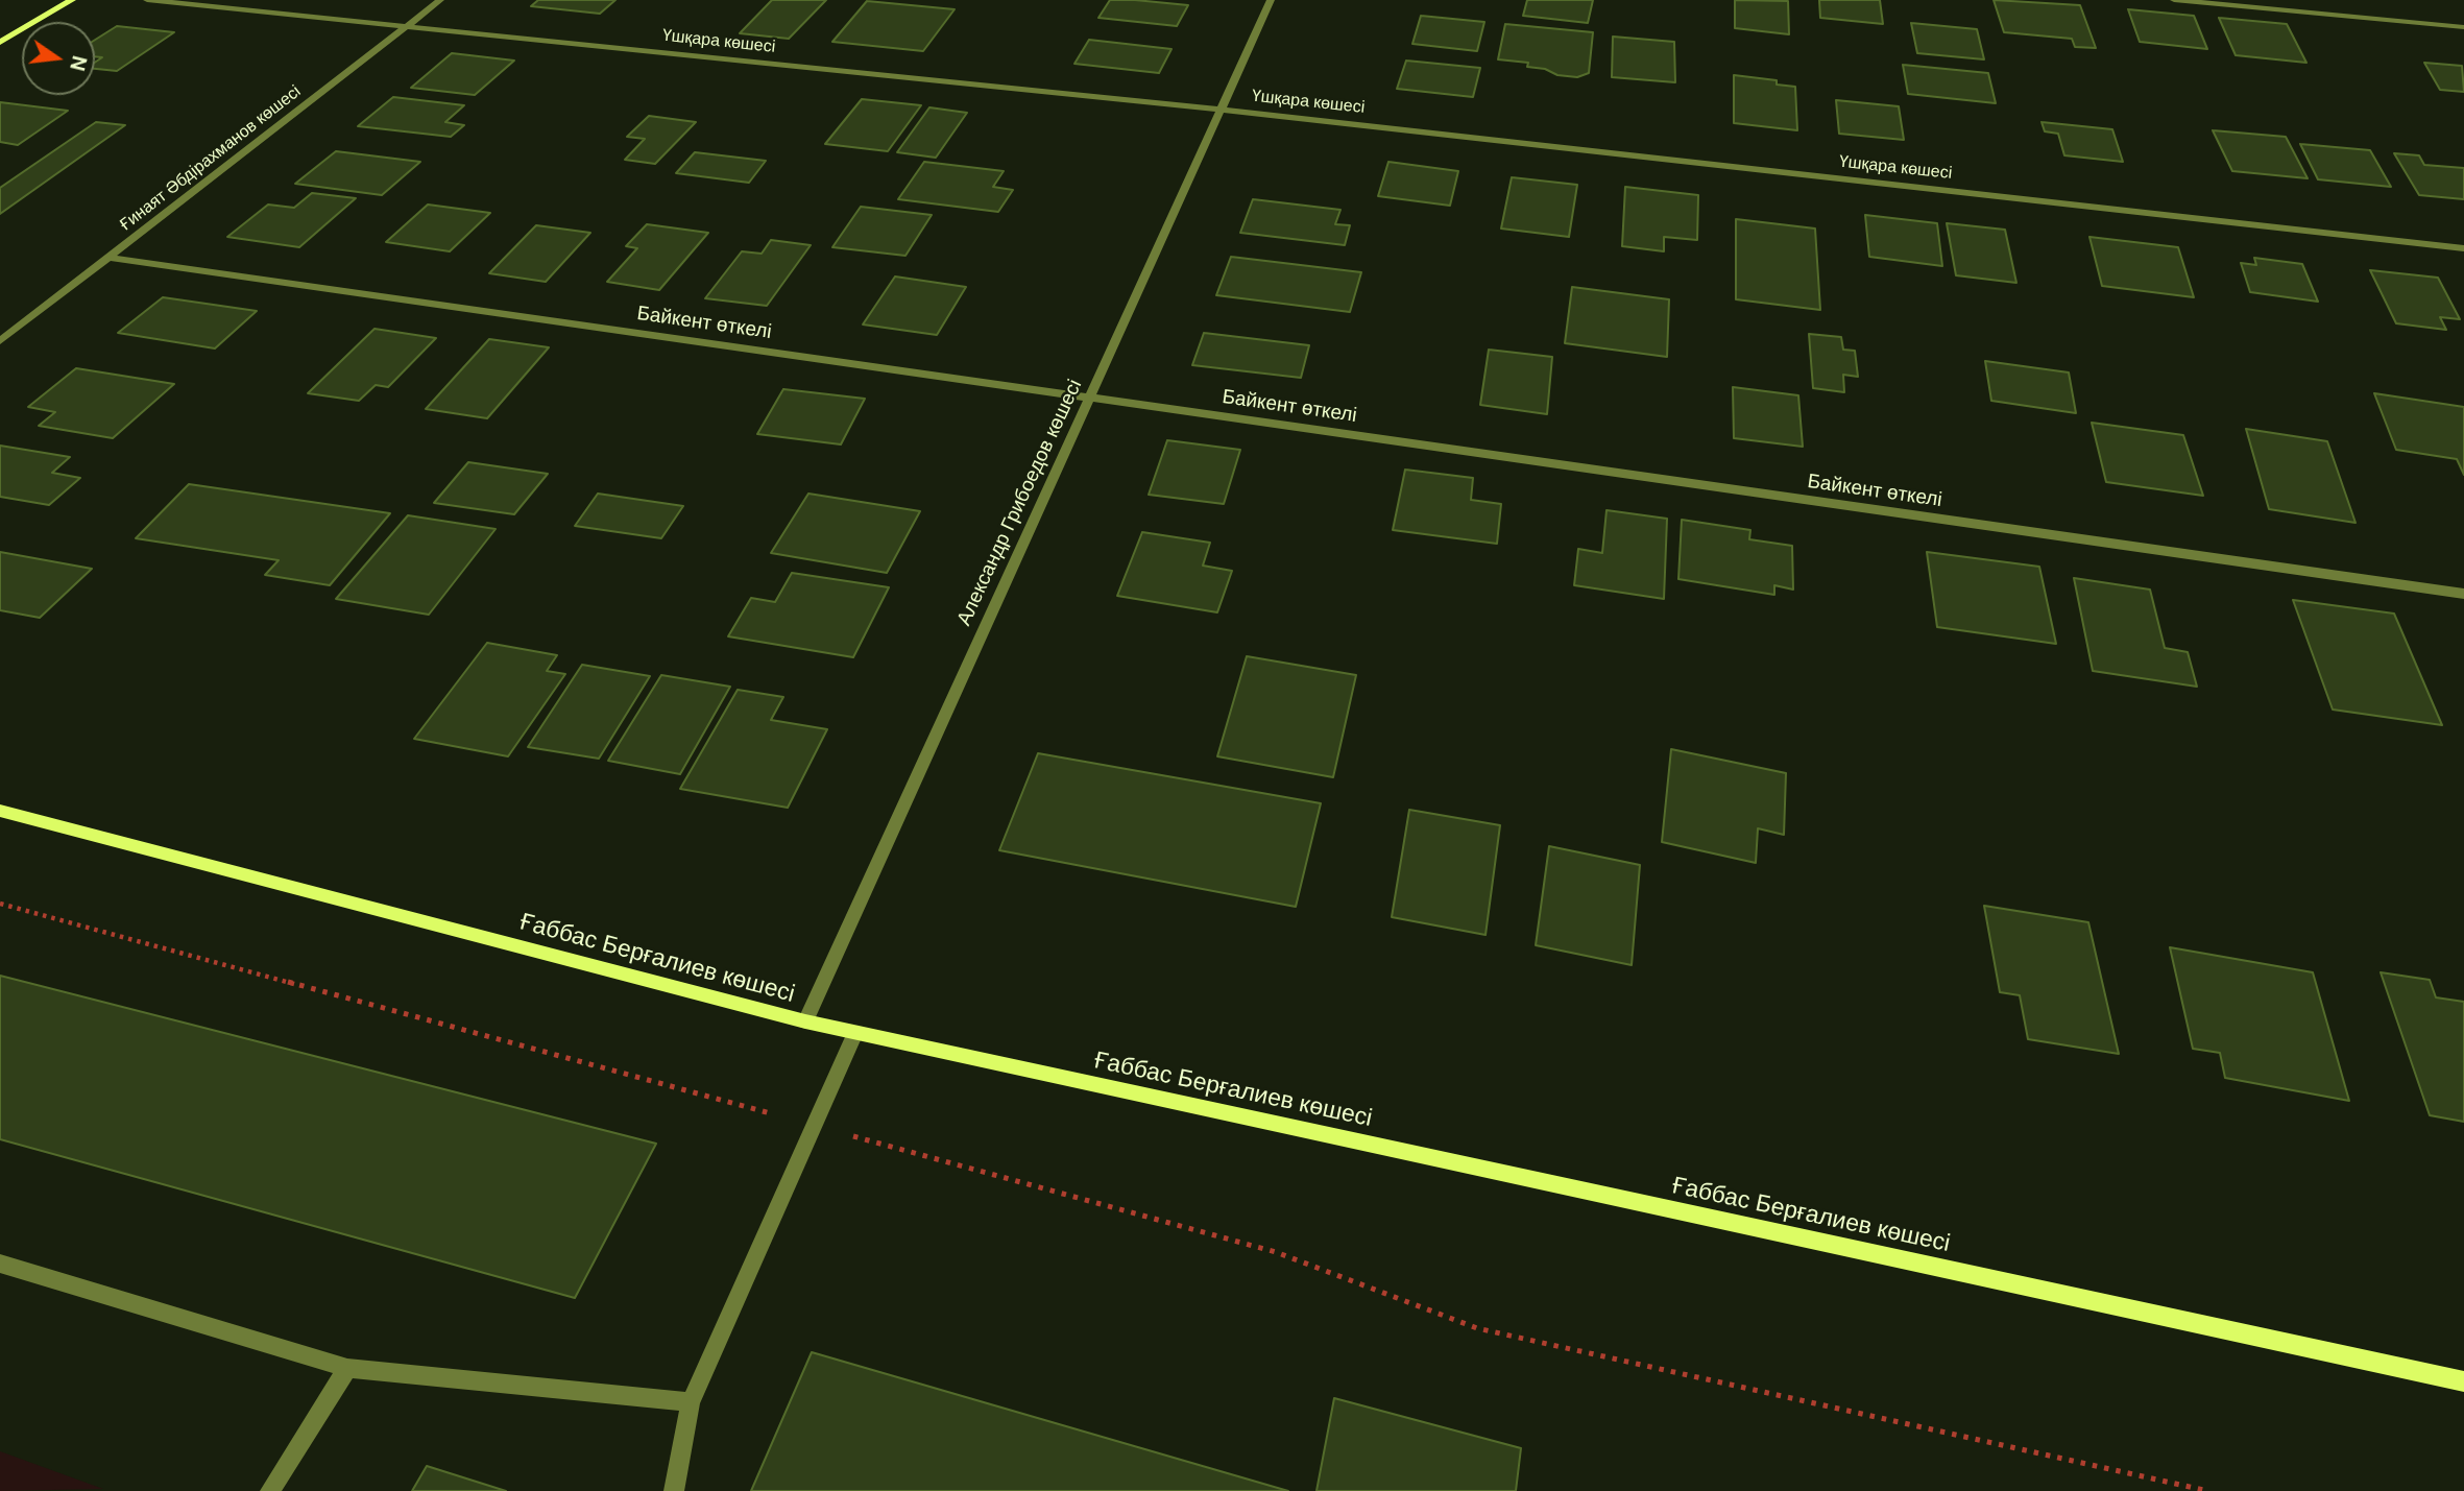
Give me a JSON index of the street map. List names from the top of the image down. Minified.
{"streets":{"street":["Үшқара көшесі","Ғинаят Әбдірахманов көшесі","Байкент өткелі","Александр Грибоедов көшесі","Ғаббас Берғалиев көшесі"]},"crossings":[["Үшқара көшесі","Ғинаят Әбдірахманов көшесі"],["Үшқара көшесі","Александр Грибоедов көшесі"],["Ғинаят Әбдірахманов көшесі","Байкент өткелі"],["Байкент өткелі","Александр Грибоедов көшесі"],["Александр Грибоедов көшесі","Ғаббас Берғалиев көшесі"]],"north":"right"}
